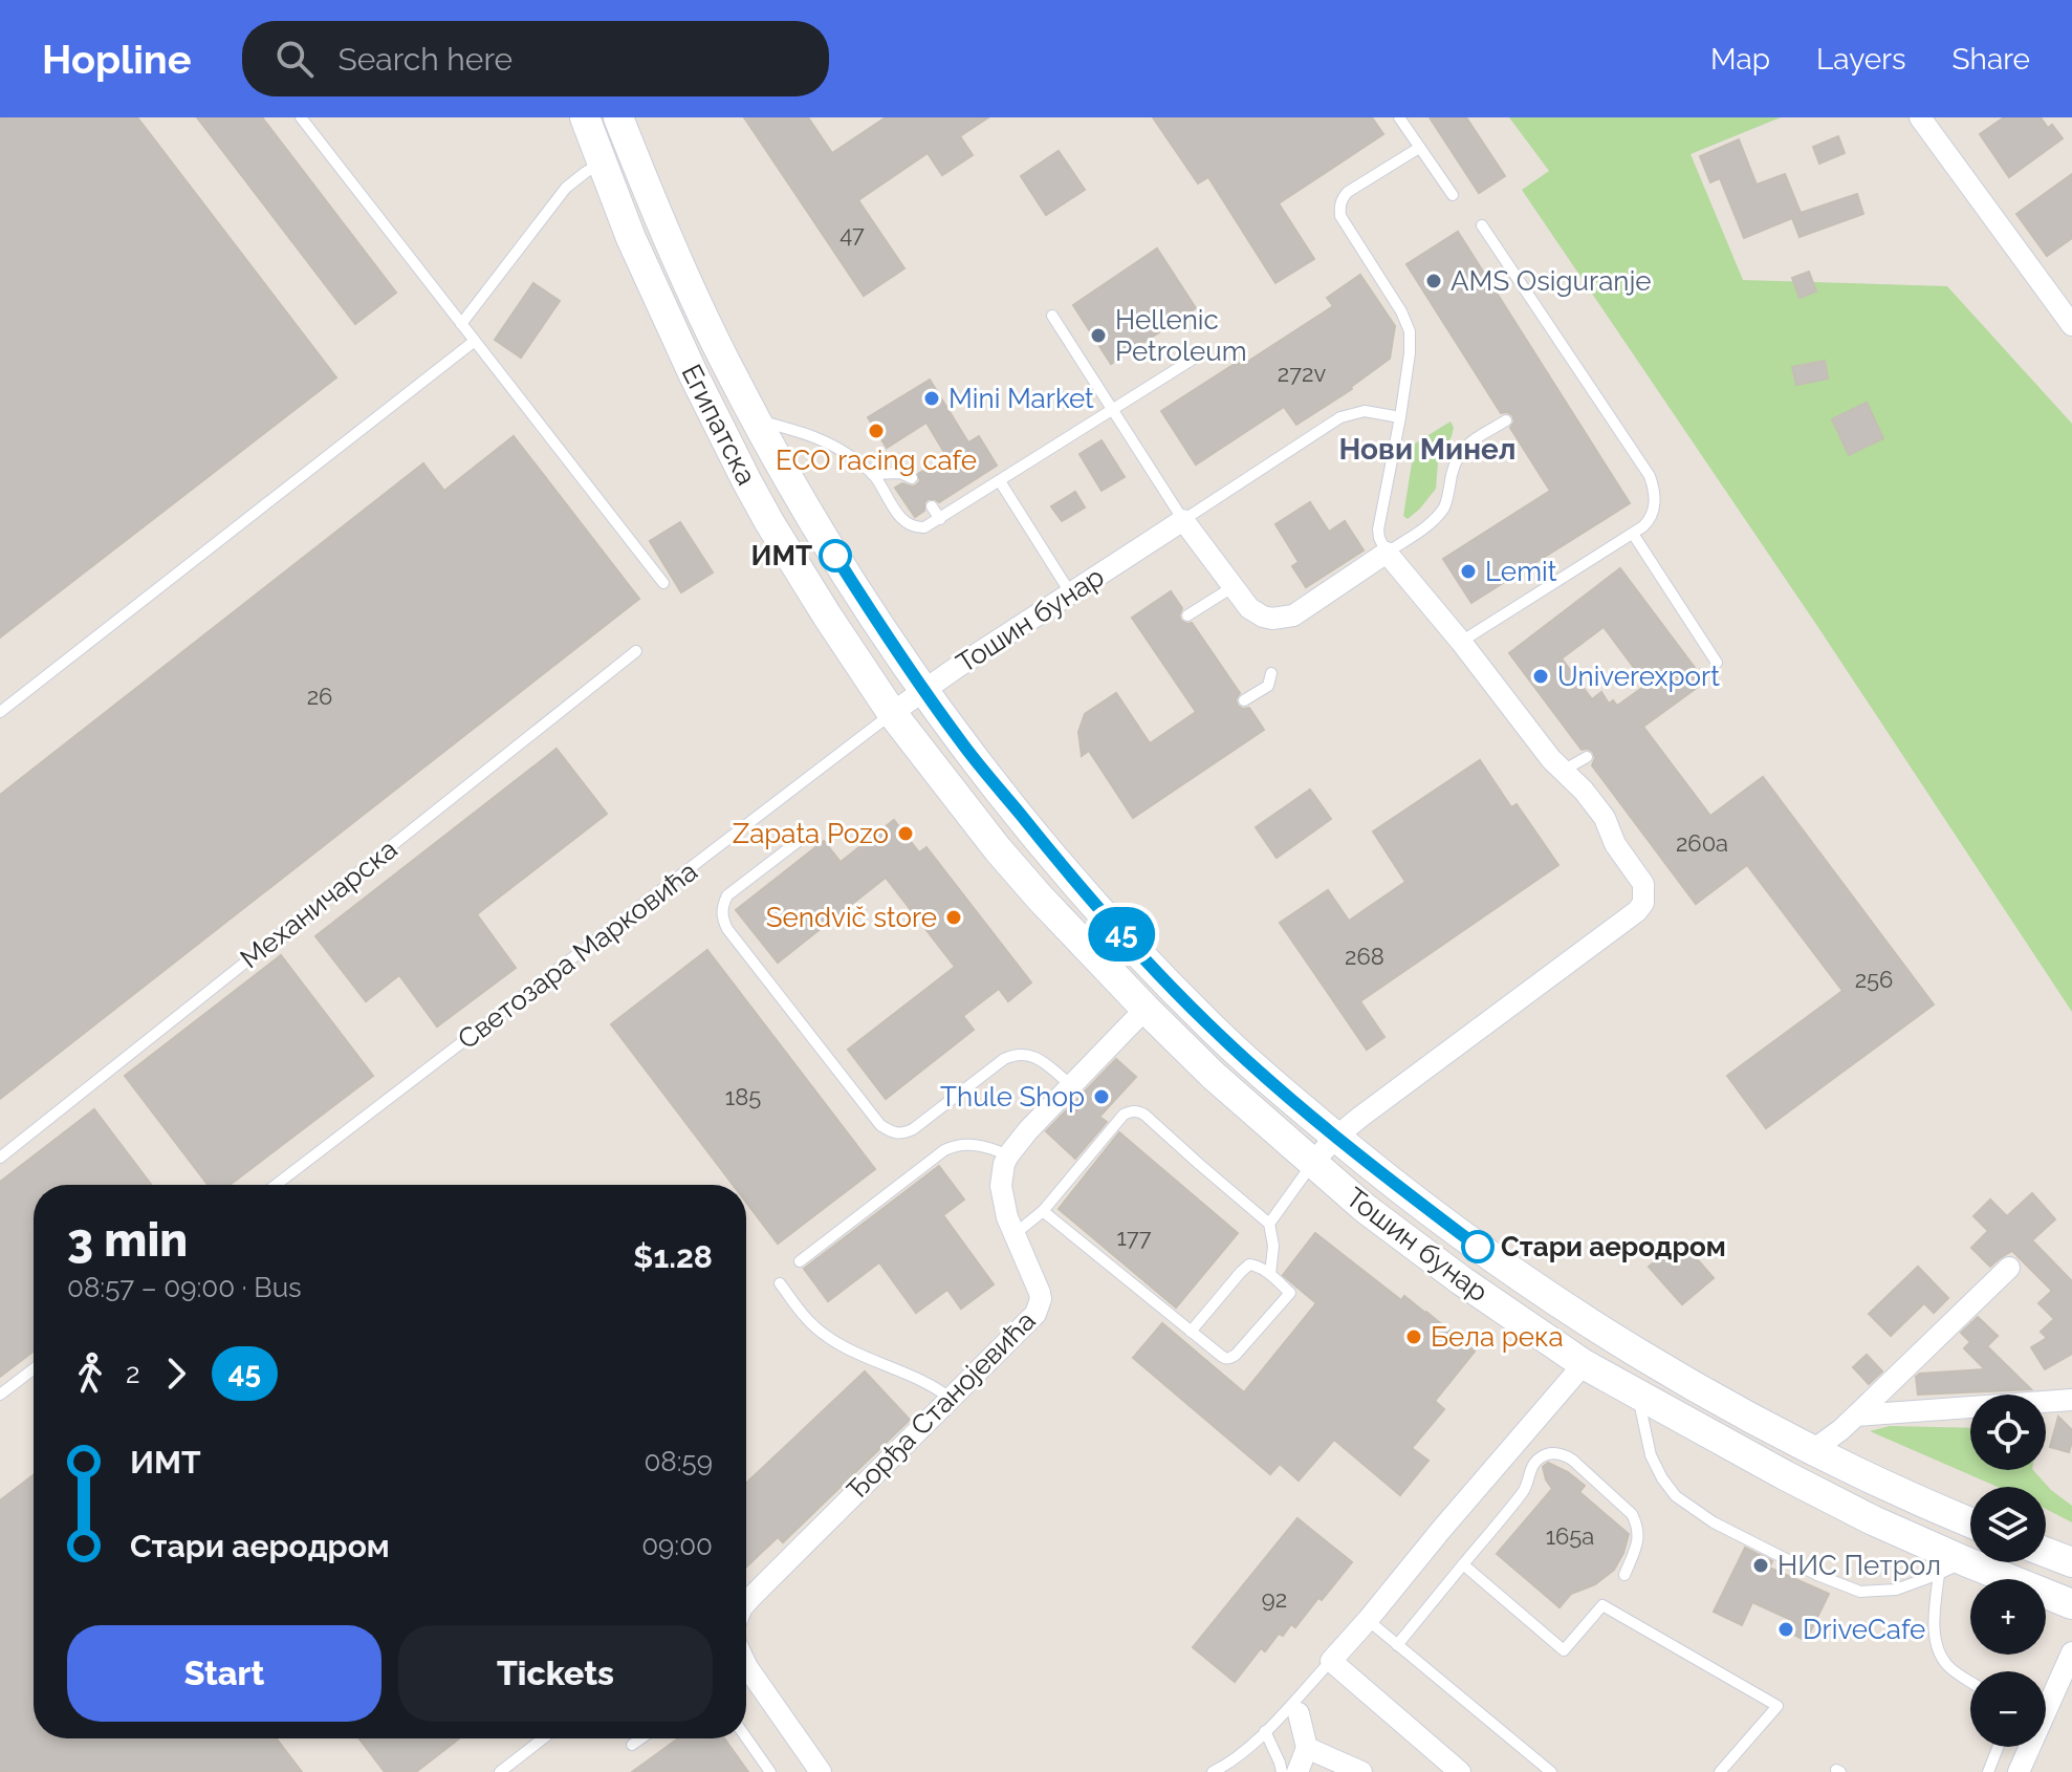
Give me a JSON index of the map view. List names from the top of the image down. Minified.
{"streets":{"main road":["Египатска","Тошин бунар"],"street":["Ђорђа Станојевића"],"lane":["Механичарска","Светозара Марковића"]},"crossings":[["Египатска","Тошин бунар"],["Египатска","Светозара Марковића"],["Тошин бунар","Светозара Марковића"]],"districts":["Нови Минел"],"places":["AMS Osiguranje","Hellenic Petroleum","Mini Market","ECO racing cafe","ИМТ","Lemit","Univerexport","Zapata Pozo","Sendvič store","Thule Shop","Стари аеродром","Бела река","НИС Петрол","DriveCafe"],"lines":["bus line 45"],"house_numbers":["47","272v","26","260a","268","256","185","177","165a","92"],"page":{"header":"Hopline","search":"Search here","nav":["Map","Layers","Share"],"on_map":"45","heading":["3 min","08:57 – 09:00 · Bus","$1.28"],"legs":["2","45"],"map_buttons":["+","−"],"list":[{"name":"ИМТ","value":"08:59"},{"name":"Стари аеродром","value":"09:00"}],"buttons":["Start","Tickets"]}}
